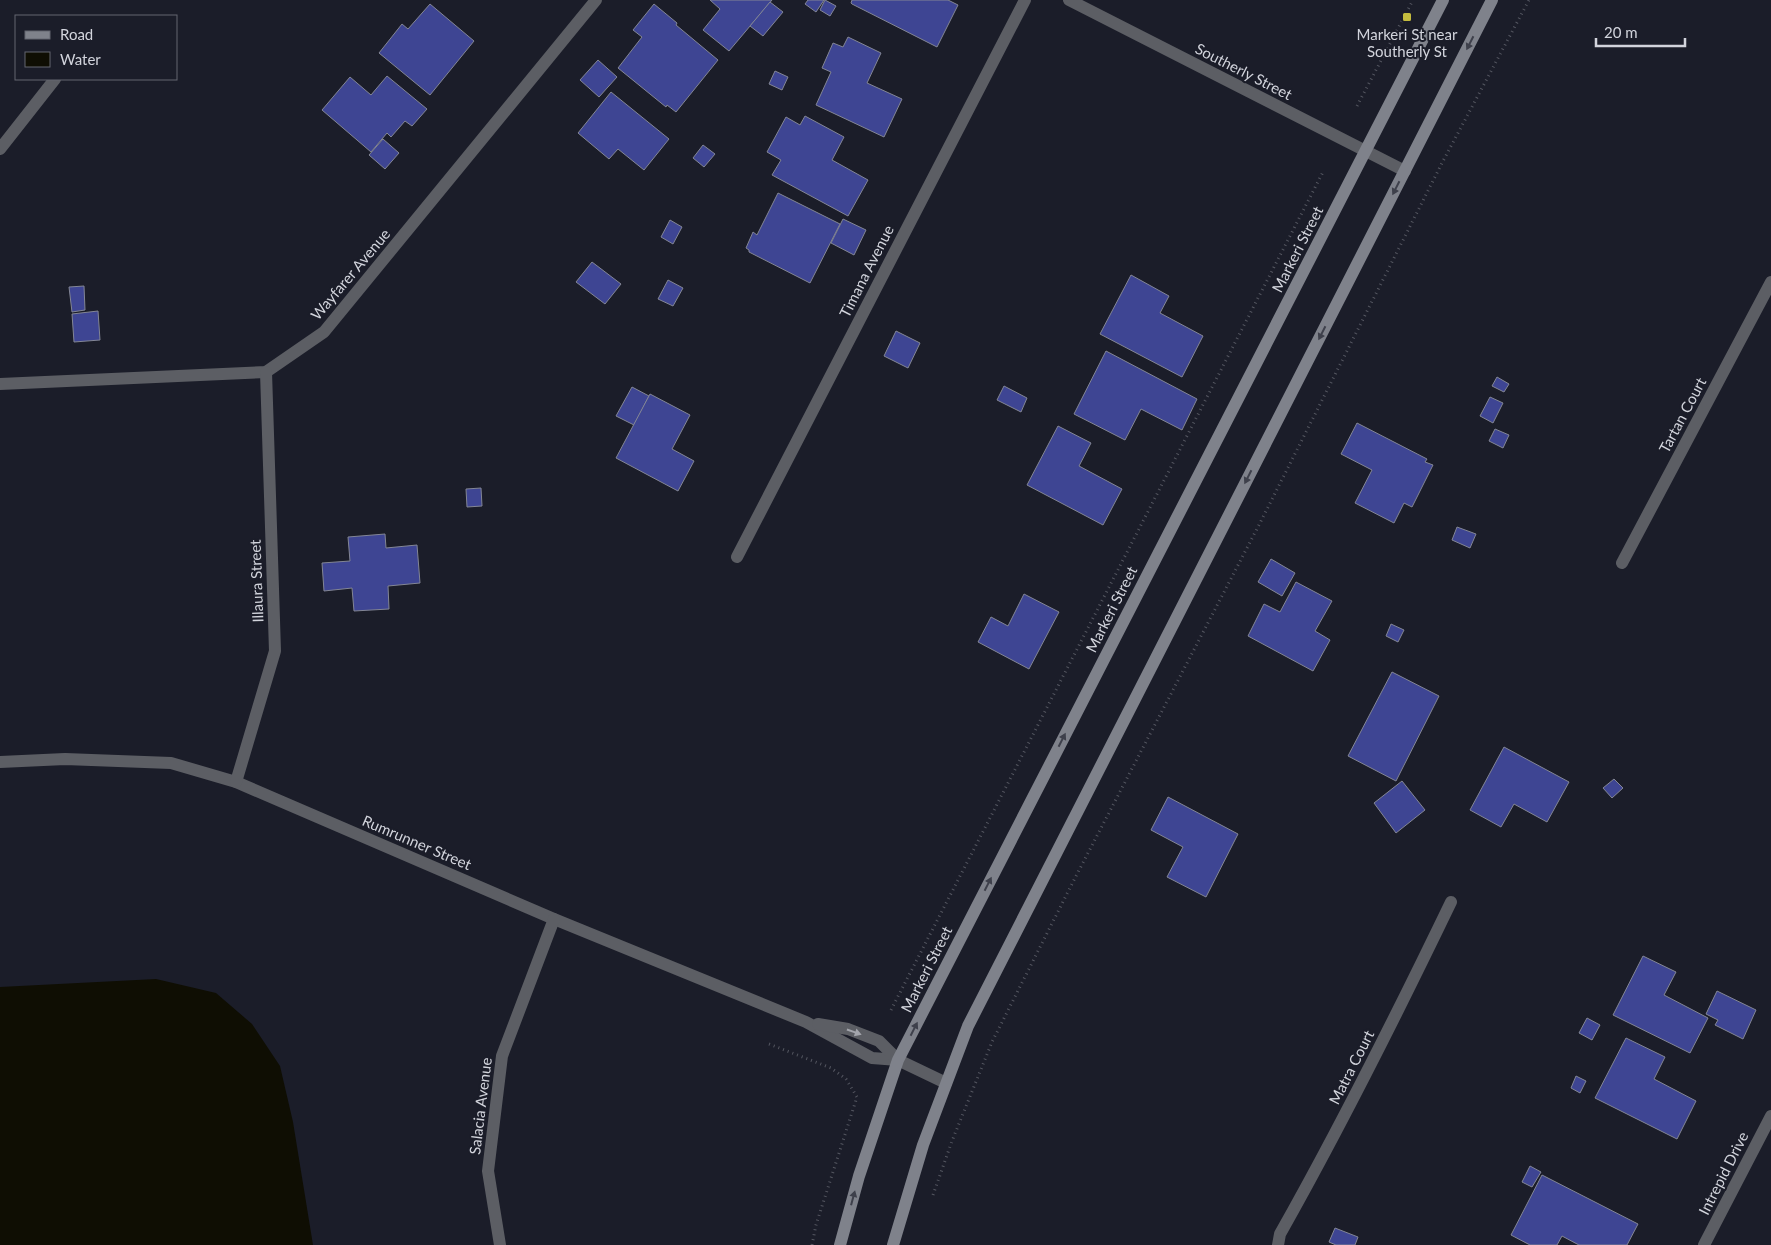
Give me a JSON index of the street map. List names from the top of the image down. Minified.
{"streets":{"main road":["Markeri Street"],"street":["Southerly Street","Timana Avenue","Wayfarer Avenue","Tartan Court","Illaura Street","Rumrunner Street","Matra Court","Salacia Avenue","Intrepid Drive"]},"crossings":[["Southerly Street","Markeri Street"],["Markeri Street","Rumrunner Street"],["Wayfarer Avenue","Illaura Street"],["Illaura Street","Rumrunner Street"],["Rumrunner Street","Salacia Avenue"]],"places":{"transit":["Markeri St near Southerly St"]},"legend":["Road","Water"],"scale_bar":"20 m"}
